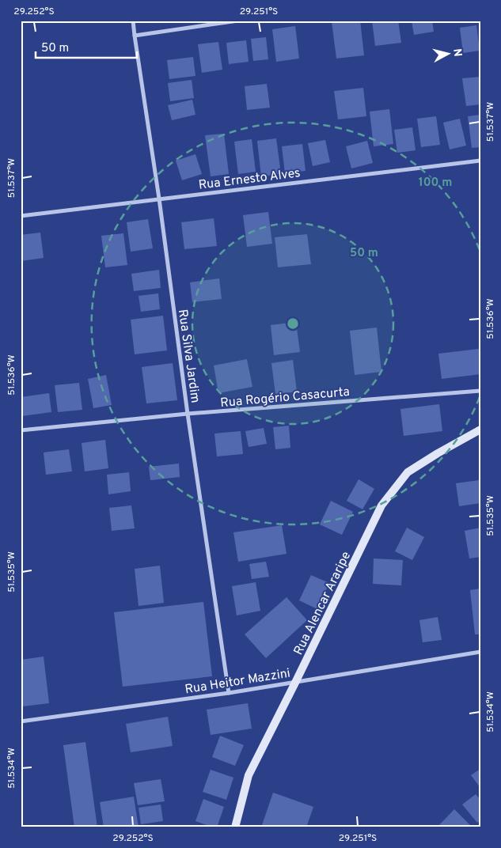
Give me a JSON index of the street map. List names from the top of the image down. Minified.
{"streets":{"main road":["Rua Alencar Araripe"],"street":["Rua Ernesto Alves","Rua Silva Jardim","Rua Rogério Casacurta","Rua Heitor Mazzini"]},"crossings":[["Rua Ernesto Alves","Rua Silva Jardim"],["Rua Silva Jardim","Rua Rogério Casacurta"],["Rua Silva Jardim","Rua Heitor Mazzini"],["Rua Alencar Araripe","Rua Heitor Mazzini"]],"scale_bar":"50 m","north":"right","coordinates":["29.252°S","29.251°S","51.537°W","51.536°W","51.535°W","51.534°W"],"rings":["100 m","50 m"]}
